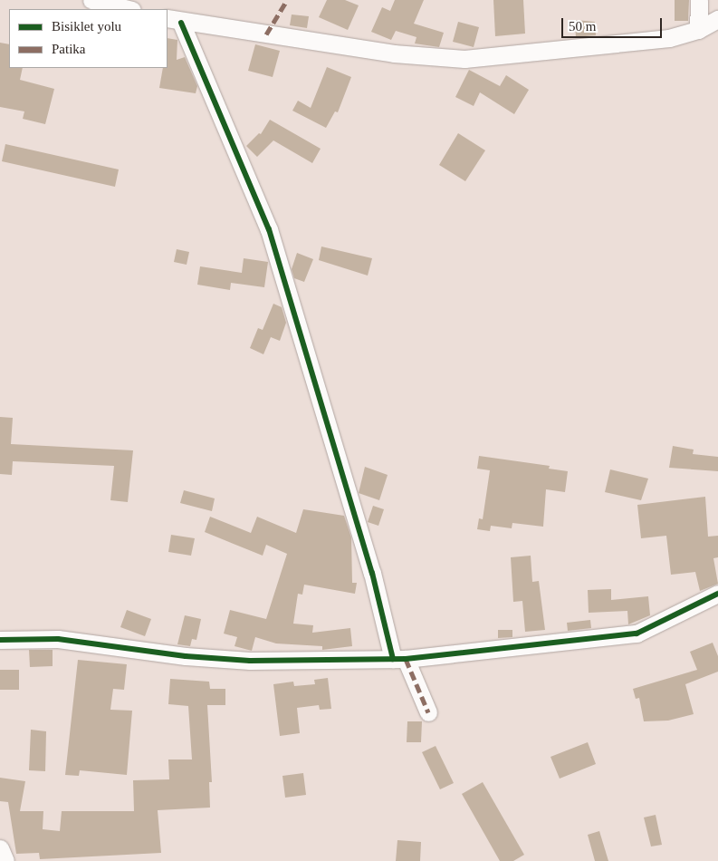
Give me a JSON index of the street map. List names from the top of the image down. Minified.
{"legend":["Bisiklet yolu","Patika"],"scale_bar":"50 m"}
